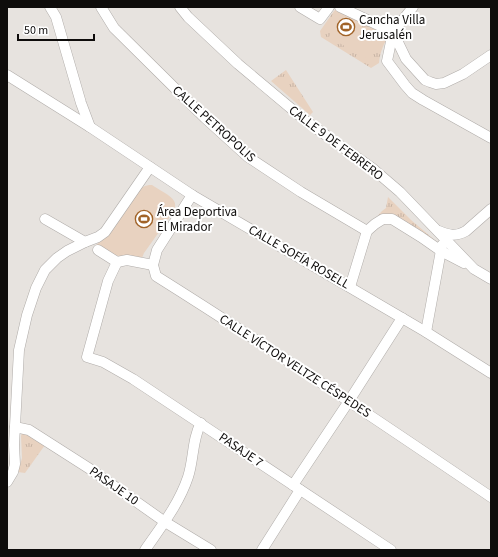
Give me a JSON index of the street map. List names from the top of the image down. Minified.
{"streets":{"street":["CALLE PETROPOLIS","CALLE 9 DE FEBRERO","CALLE SOFÍA ROSELL","CALLE VÍCTOR VELTZE CÉSPEDES","PASAJE 7","PASAJE 10"]},"places":{"sports":["Cancha Villa Jerusalén","Área Deportiva El Mirador"]},"scale_bar":"50 m"}
